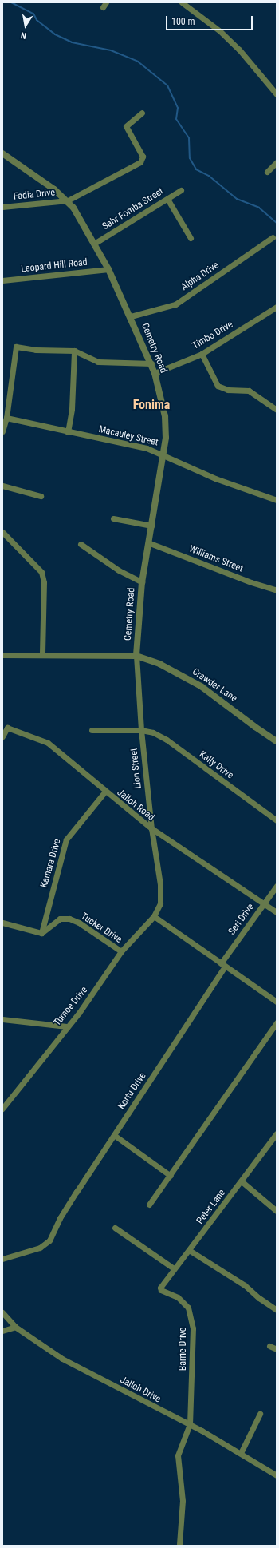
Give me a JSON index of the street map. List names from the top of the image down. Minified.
{"streets":{"street":["Fadia Drive","Sahr Fomba Street","Leopard Hill Road","Alpha Drive","Timbo Drive","Cemetry Road","Macauley Street","Williams Street","Crawder Lane","Kally Drive","Lion Street","Jalloh Road","Kamara Drive","Seri Drive","Tucker Drive","Tumoe Drive","Kortu Drive","Peter Lane","Barrie Drive","Jalloh Drive"]},"crossings":[["Fadia Drive","Cemetry Road"],["Sahr Fomba Street","Cemetry Road"],["Leopard Hill Road","Cemetry Road"],["Alpha Drive","Cemetry Road"],["Timbo Drive","Cemetry Road"],["Cemetry Road","Macauley Street"],["Cemetry Road","Williams Street"],["Cemetry Road","Crawder Lane"],["Cemetry Road","Lion Street"],["Crawder Lane","Lion Street"],["Kally Drive","Lion Street"],["Lion Street","Jalloh Road"],["Lion Street","Tumoe Drive"],["Jalloh Road","Kamara Drive"],["Jalloh Road","Seri Drive"],["Kamara Drive","Tucker Drive"],["Seri Drive","Kortu Drive"],["Tucker Drive","Tumoe Drive"],["Peter Lane","Barrie Drive"],["Barrie Drive","Jalloh Drive"]],"districts":["Fonima"],"scale_bar":"100 m","north":"bottom"}
